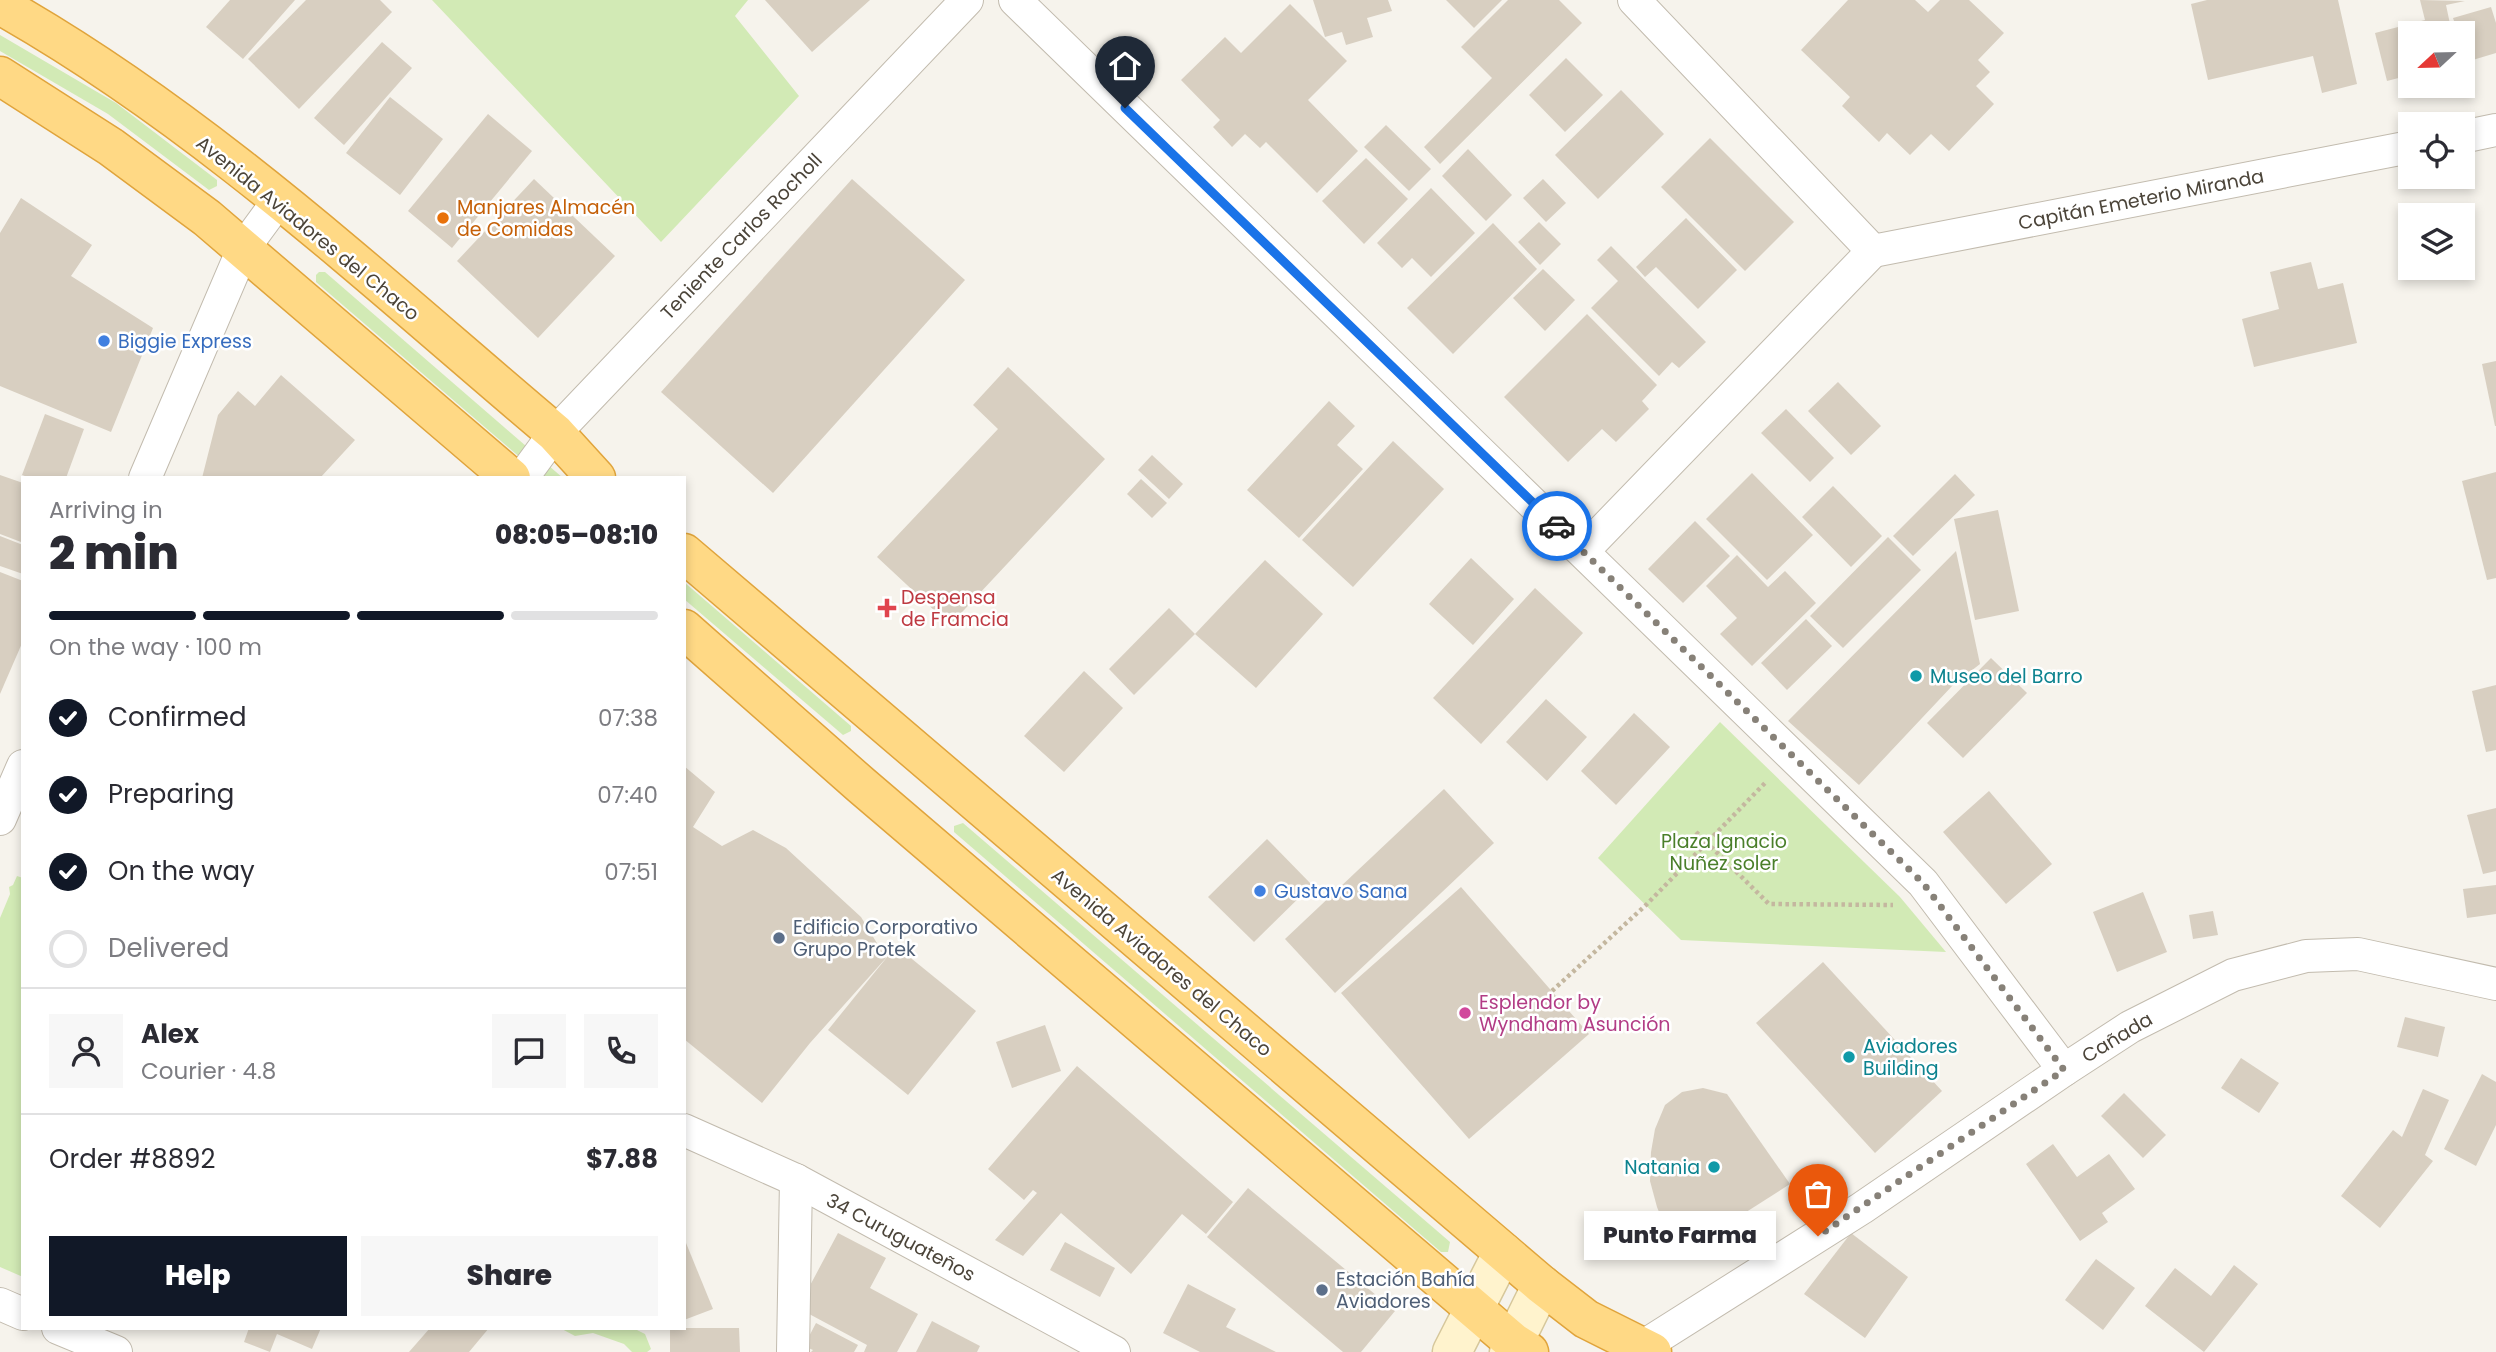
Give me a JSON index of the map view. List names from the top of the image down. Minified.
{"streets":{"highway":["Avenida Aviadores del Chaco"],"street":["Capitán Emeterio Miranda","Teniente Carlos Rocholl","Cañada","34 Curuguateños"]},"crossings":[["Avenida Aviadores del Chaco","Teniente Carlos Rocholl"],["Avenida Aviadores del Chaco","Cañada"]],"parks":["Plaza Ignacio Nuñez soler"],"places":{"other":["Manjares Almacén de Comidas","Biggie Express","Museo del Barro","Gustavo Sana","Edificio Corporativo Grupo Protek","Esplendor by Wyndham Asunción","Aviadores Building","Natania","Punto Farma","Estación Bahía Aviadores"],"health":["Despensa de Framcia"]},"north":"left","page":{"heading":["2 min","Arriving in","08:05–08:10"],"panel":["Alex","Courier · 4.8","Order #8892","$7.88"],"bar":"On the way · 100 m","list":[["Confirmed","07:38"],["Preparing","07:40"],["On the way","07:51"],"Delivered"],"bubble":"Punto Farma","buttons":["Help","Share"]}}
